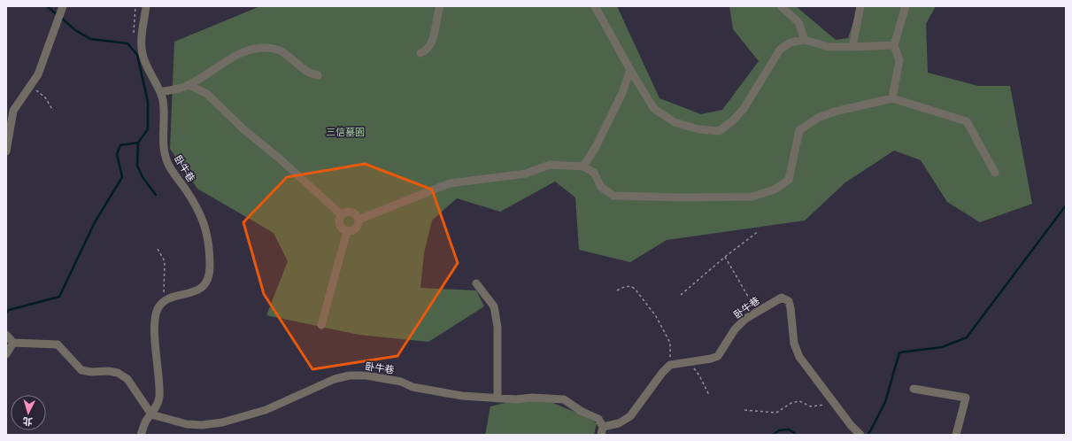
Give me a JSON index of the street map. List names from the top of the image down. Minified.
{"streets":{"street":["卧牛巷"]},"parks":["三信墓園"],"north":"bottom"}
